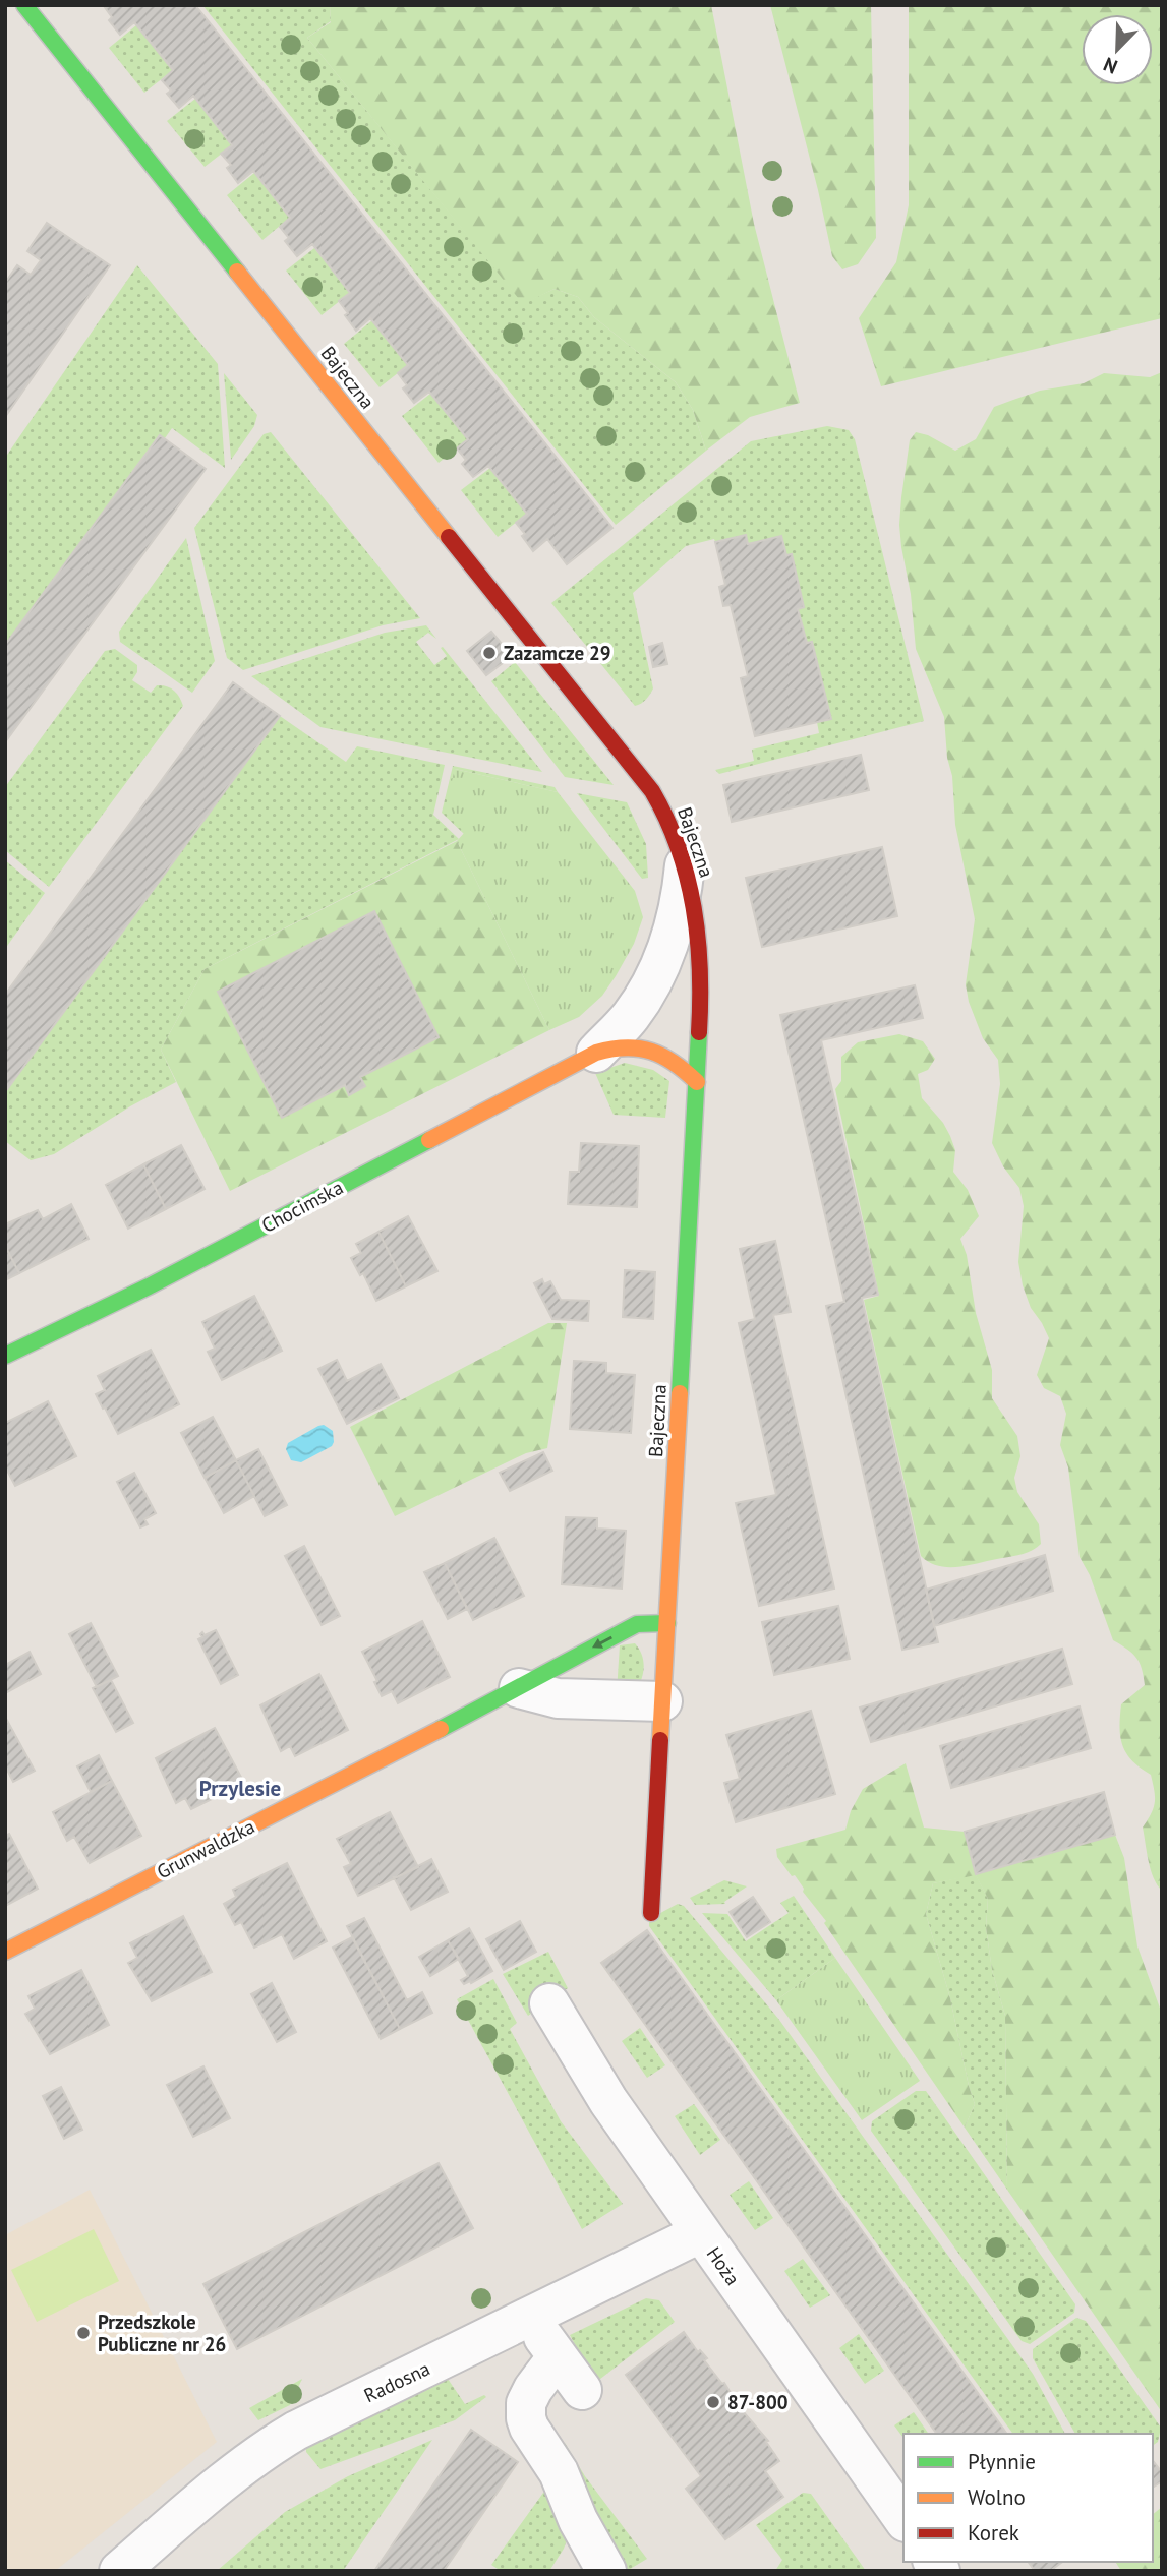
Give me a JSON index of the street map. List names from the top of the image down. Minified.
{"streets":{"street":["Bajeczna","Chocimska","Grunwaldzka","Hoża","Radosna"]},"crossings":[["Bajeczna","Chocimska"],["Bajeczna","Grunwaldzka"],["Hoża","Radosna"]],"districts":["Przylesie"],"places":["Zazamcze 29","Przedszkole Publiczne nr 26","87-800"],"legend":["Płynnie","Wolno","Korek"],"north":"bottom left"}
